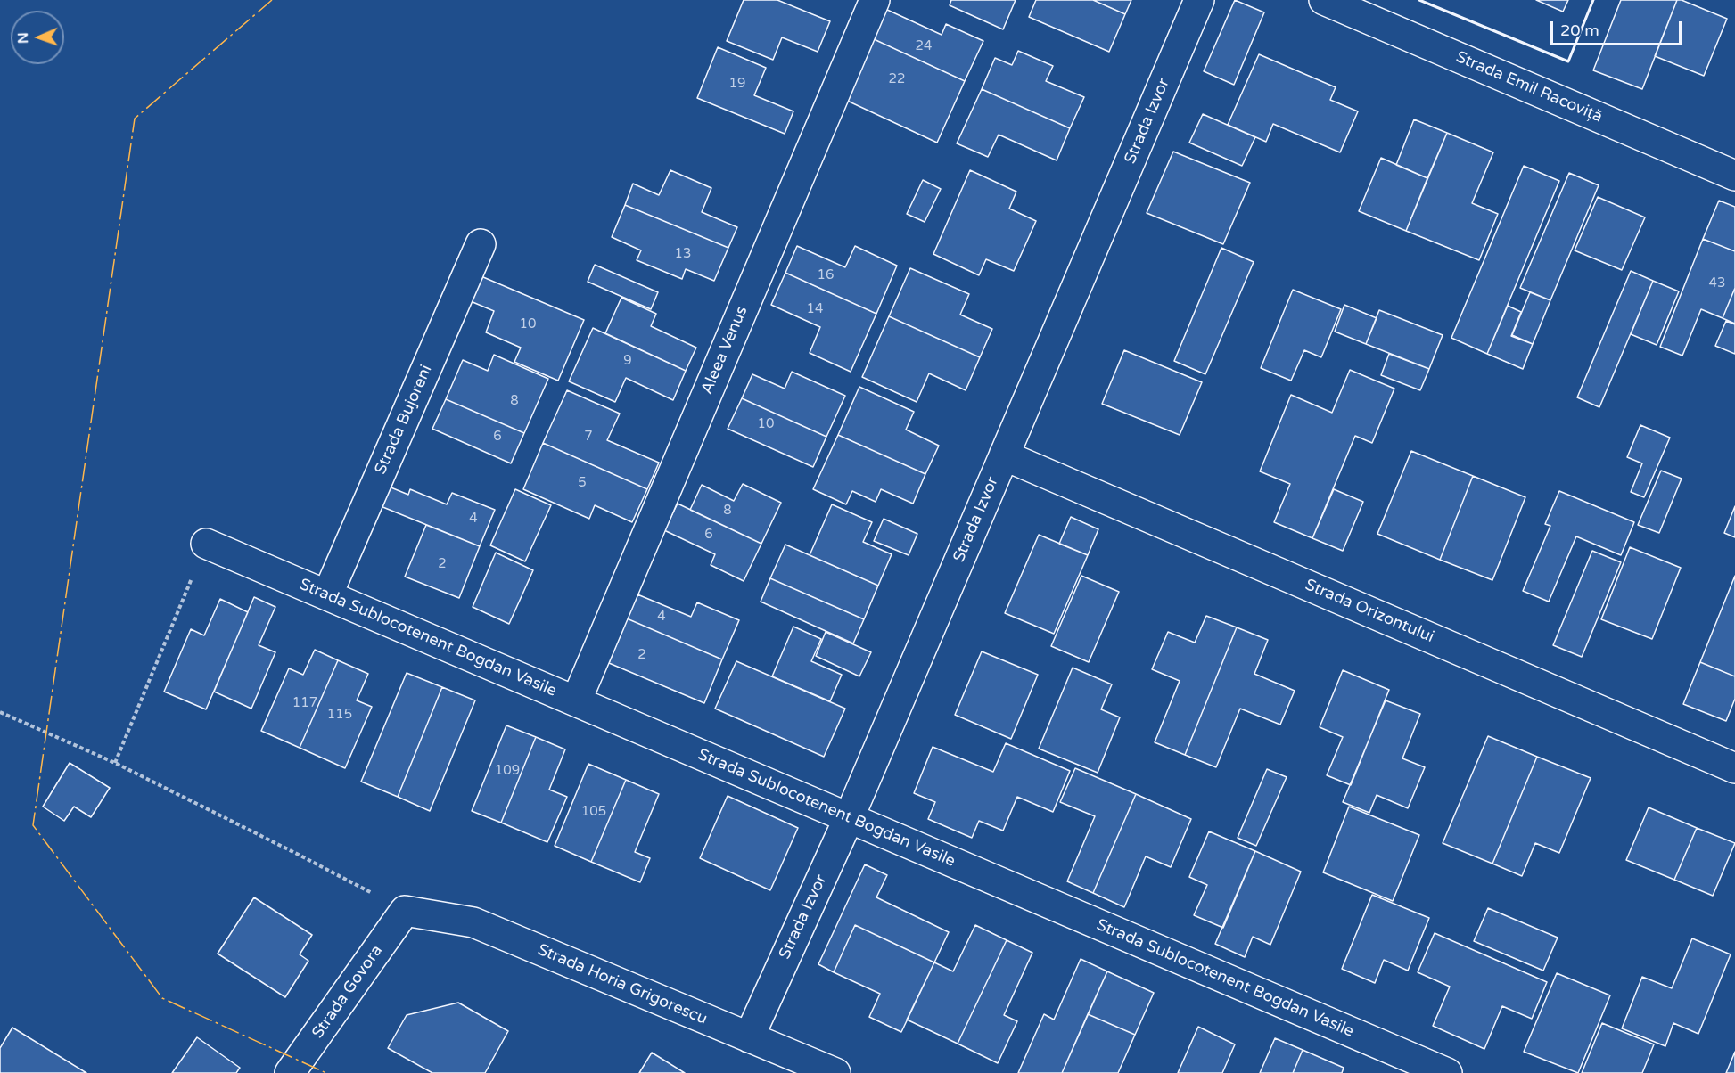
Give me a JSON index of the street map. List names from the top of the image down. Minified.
{"streets":{"street":["Strada Emil Racoviță","Strada Izvor","Aleea Venus","Strada Bujoreni","Strada Orizontului","Strada Sublocotenent Bogdan Vasile","Strada Horia Grigorescu","Strada Govora"]},"crossings":[["Strada Izvor","Strada Orizontului"],["Strada Izvor","Strada Sublocotenent Bogdan Vasile"],["Strada Izvor","Strada Horia Grigorescu"],["Aleea Venus","Strada Sublocotenent Bogdan Vasile"],["Strada Bujoreni","Strada Sublocotenent Bogdan Vasile"],["Strada Horia Grigorescu","Strada Govora"]],"house_numbers":["24","22","19","13","16","43","14","10","9","8","10","6","7","5","8","4","6","2","4","2","117","115","109","105"],"scale_bar":"20 m","north":"left"}
